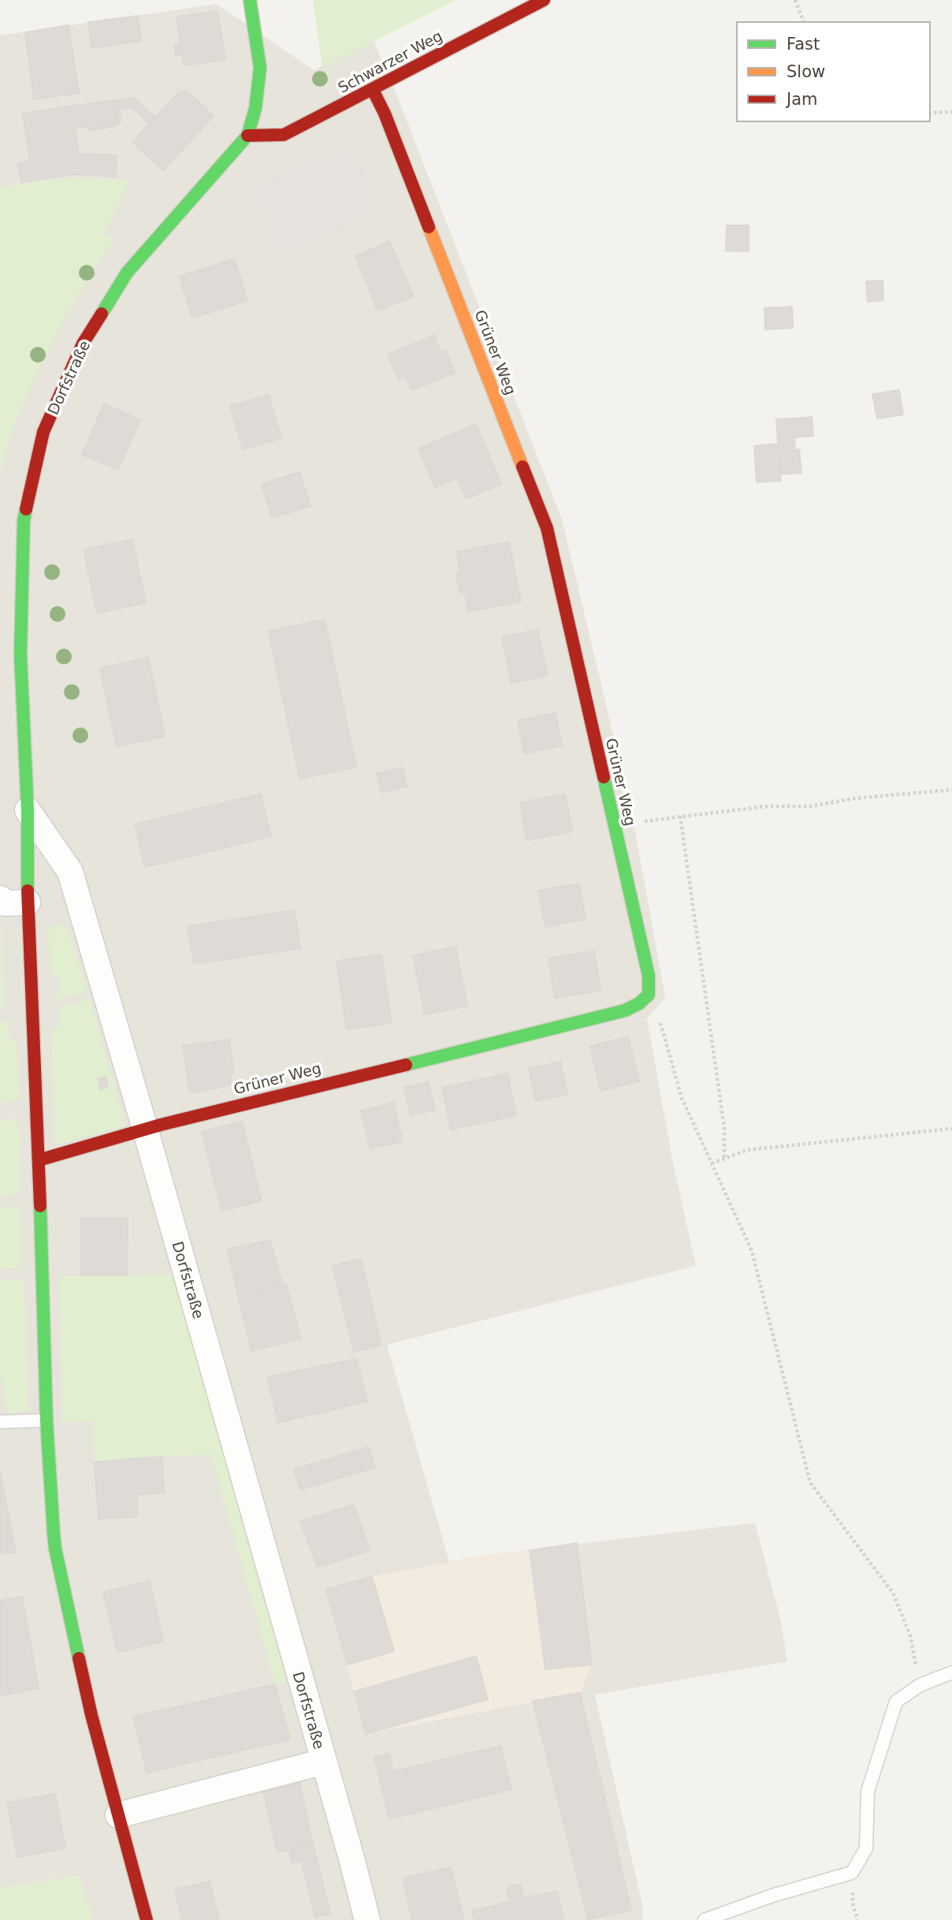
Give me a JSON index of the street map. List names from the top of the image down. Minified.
{"streets":{"main road":["Schwarzer Weg","Grüner Weg","Dorfstraße"]},"crossings":[["Schwarzer Weg","Grüner Weg"],["Schwarzer Weg","Dorfstraße"],["Grüner Weg","Dorfstraße"]],"legend":["Fast","Slow","Jam"]}
